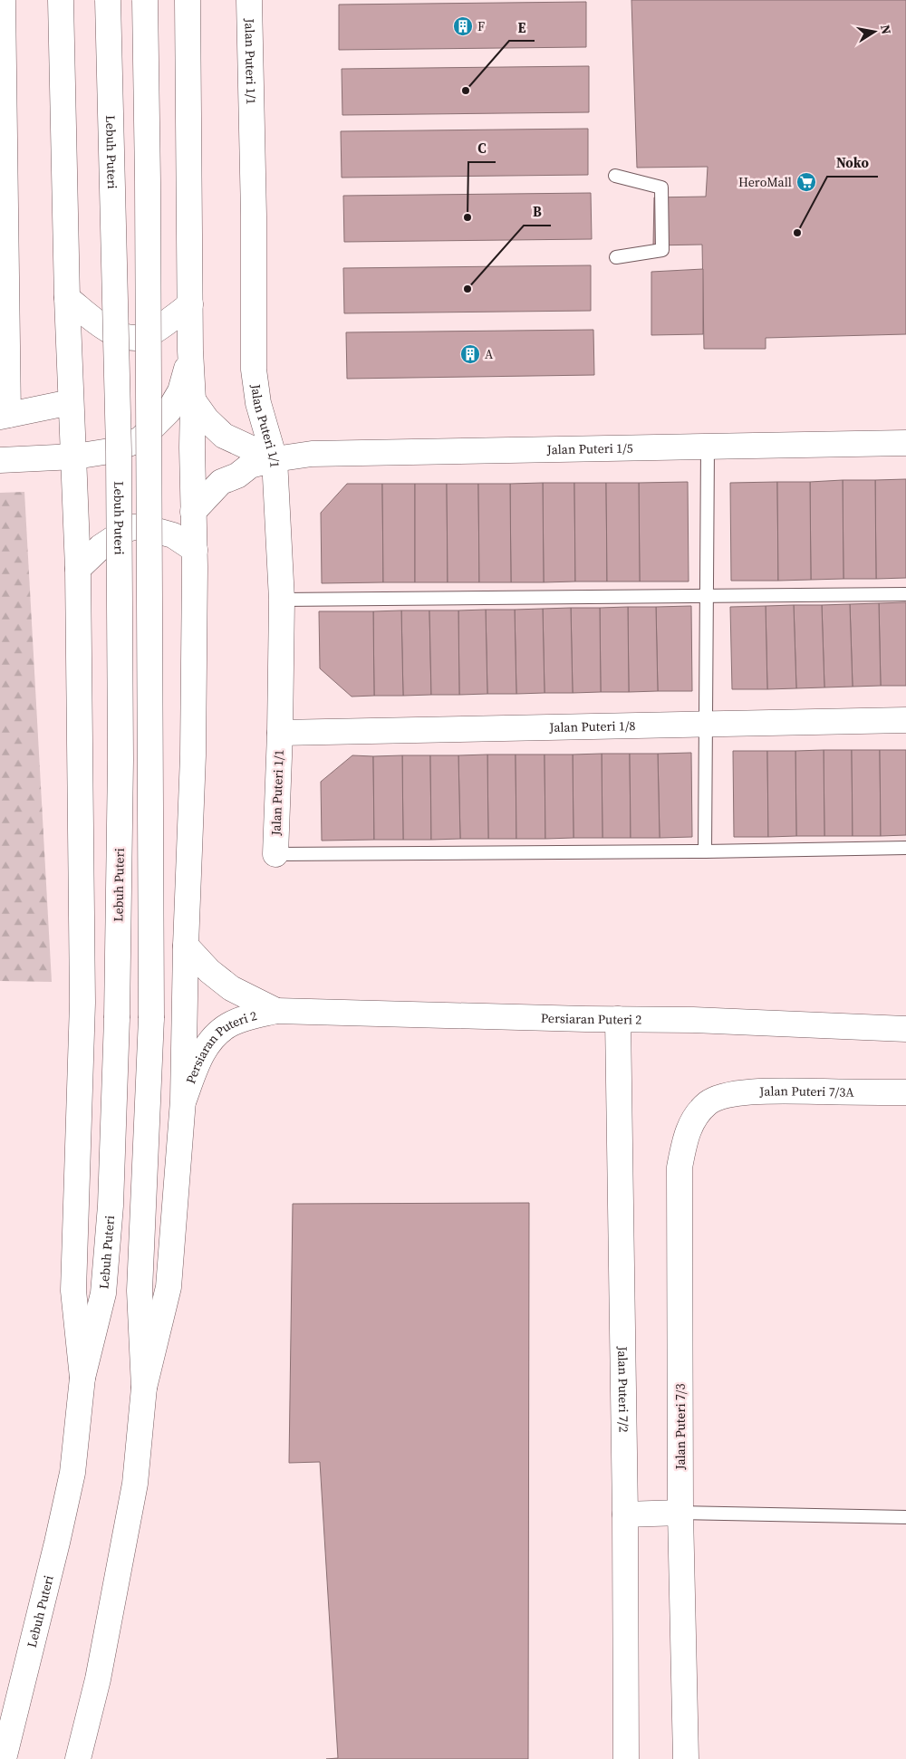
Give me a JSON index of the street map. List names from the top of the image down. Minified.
{"streets":{"main road":["Jalan Puteri 1/1","Lebuh Puteri","Jalan Puteri 1/5","Jalan Puteri 1/8","Persiaran Puteri 2","Jalan Puteri 7/3A","Jalan Puteri 7/2","Jalan Puteri 7/3"]},"crossings":[["Jalan Puteri 1/1","Jalan Puteri 1/5"],["Jalan Puteri 1/1","Jalan Puteri 1/8"],["Persiaran Puteri 2","Jalan Puteri 7/2"],["Jalan Puteri 7/3A","Jalan Puteri 7/3"]],"places":{"building":["F","A"],"other":["E","C","Noko","B"],"supermarket":["HeroMall"]},"north":"right"}
